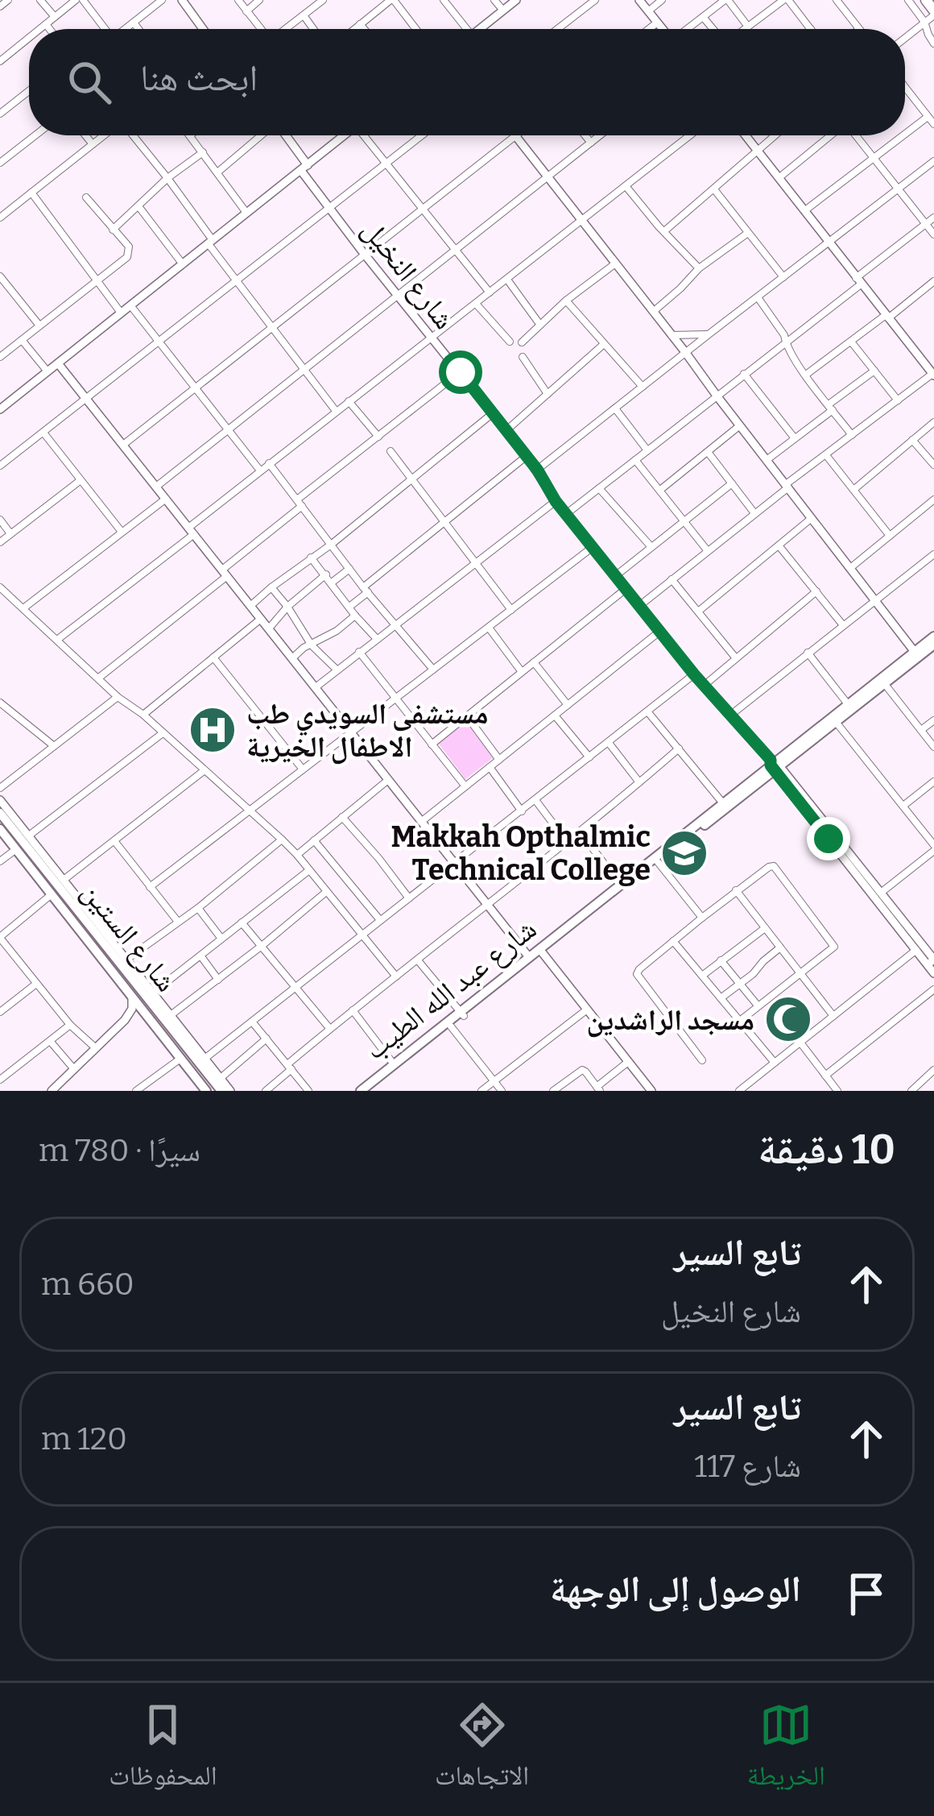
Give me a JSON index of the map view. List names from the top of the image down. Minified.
{"streets":{"main road":["شارع الستين","شارع عبد الله الطيب"],"street":["شارع النخيل"]},"crossings":[["شارع النخيل","شارع عبد الله الطيب"]],"places":{"hospital":["مستشفى السويدي طب الاطفال الخيرية"],"school or university":["Makkah Opthalmic Technical College"],"mosque":["مسجد الراشدين"]},"page":{"search":"ابحث هنا","heading":["10 دقيقة","سيرًا · 780 m"],"list":[["تابع السير","شارع النخيل","660 m"],["تابع السير","شارع 117","120 m"],"الوصول إلى الوجهة"],"nav":["الخريطة","الاتجاهات","المحفوظات"]}}
